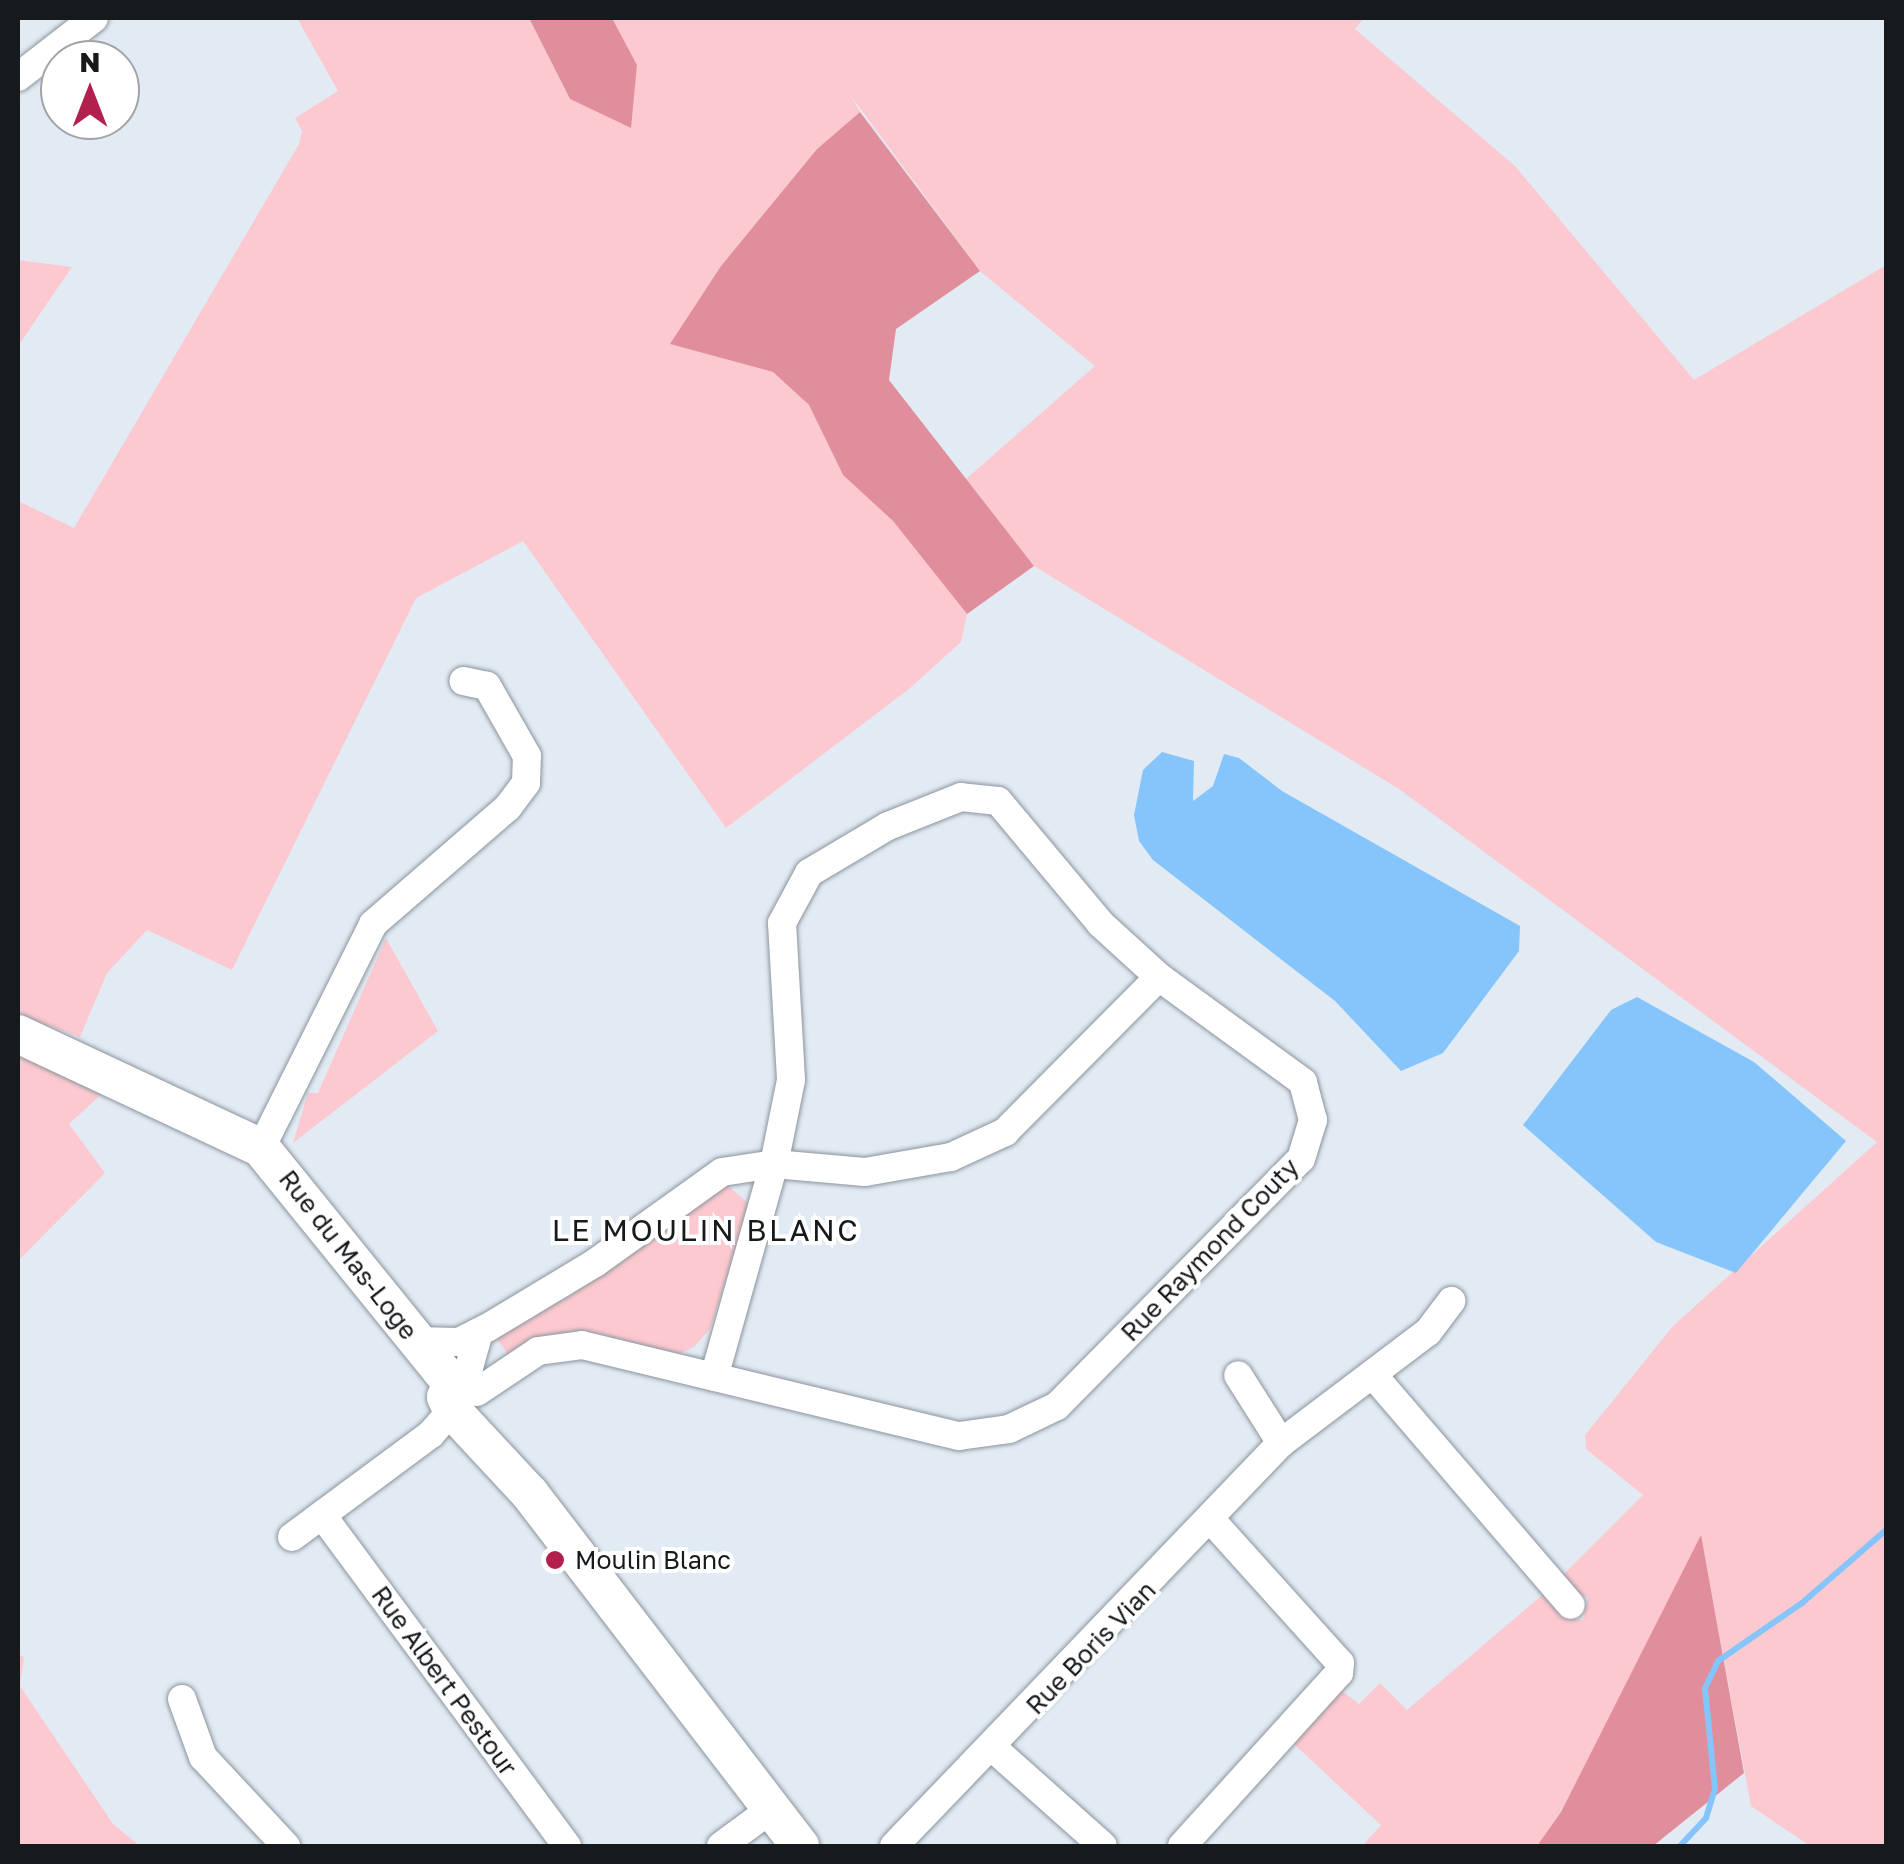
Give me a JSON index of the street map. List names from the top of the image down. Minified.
{"streets":{"main road":["Rue du Mas-Loge"],"street":["Rue Raymond Couty","Rue Boris Vian","Rue Albert Pestour"]},"crossings":[["Rue Raymond Couty","Rue du Mas-Loge"]],"districts":["LE MOULIN BLANC"],"places":["Moulin Blanc"],"north":"top"}
